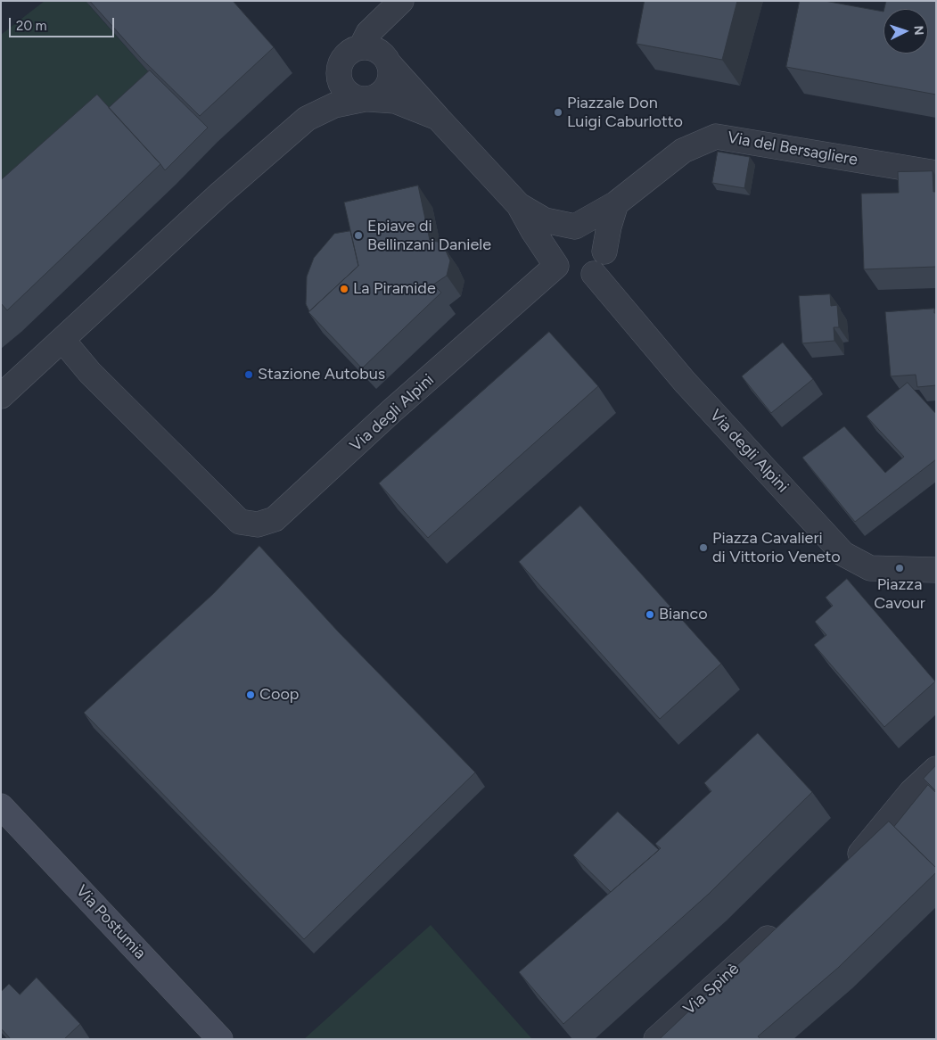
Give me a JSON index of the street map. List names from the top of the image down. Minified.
{"streets":{"main road":["Via Postumia"],"street":["Via del Bersagliere","Via degli Alpini","Via Spinè"]},"crossings":[["Via del Bersagliere","Via degli Alpini"]],"places":["Piazzale Don Luigi Caburlotto","Epiave di Bellinzani Daniele","La Piramide","Stazione Autobus","Piazza Cavalieri di Vittorio Veneto","Piazza Cavour","Bianco","Coop"],"scale_bar":"20 m","north":"right"}
